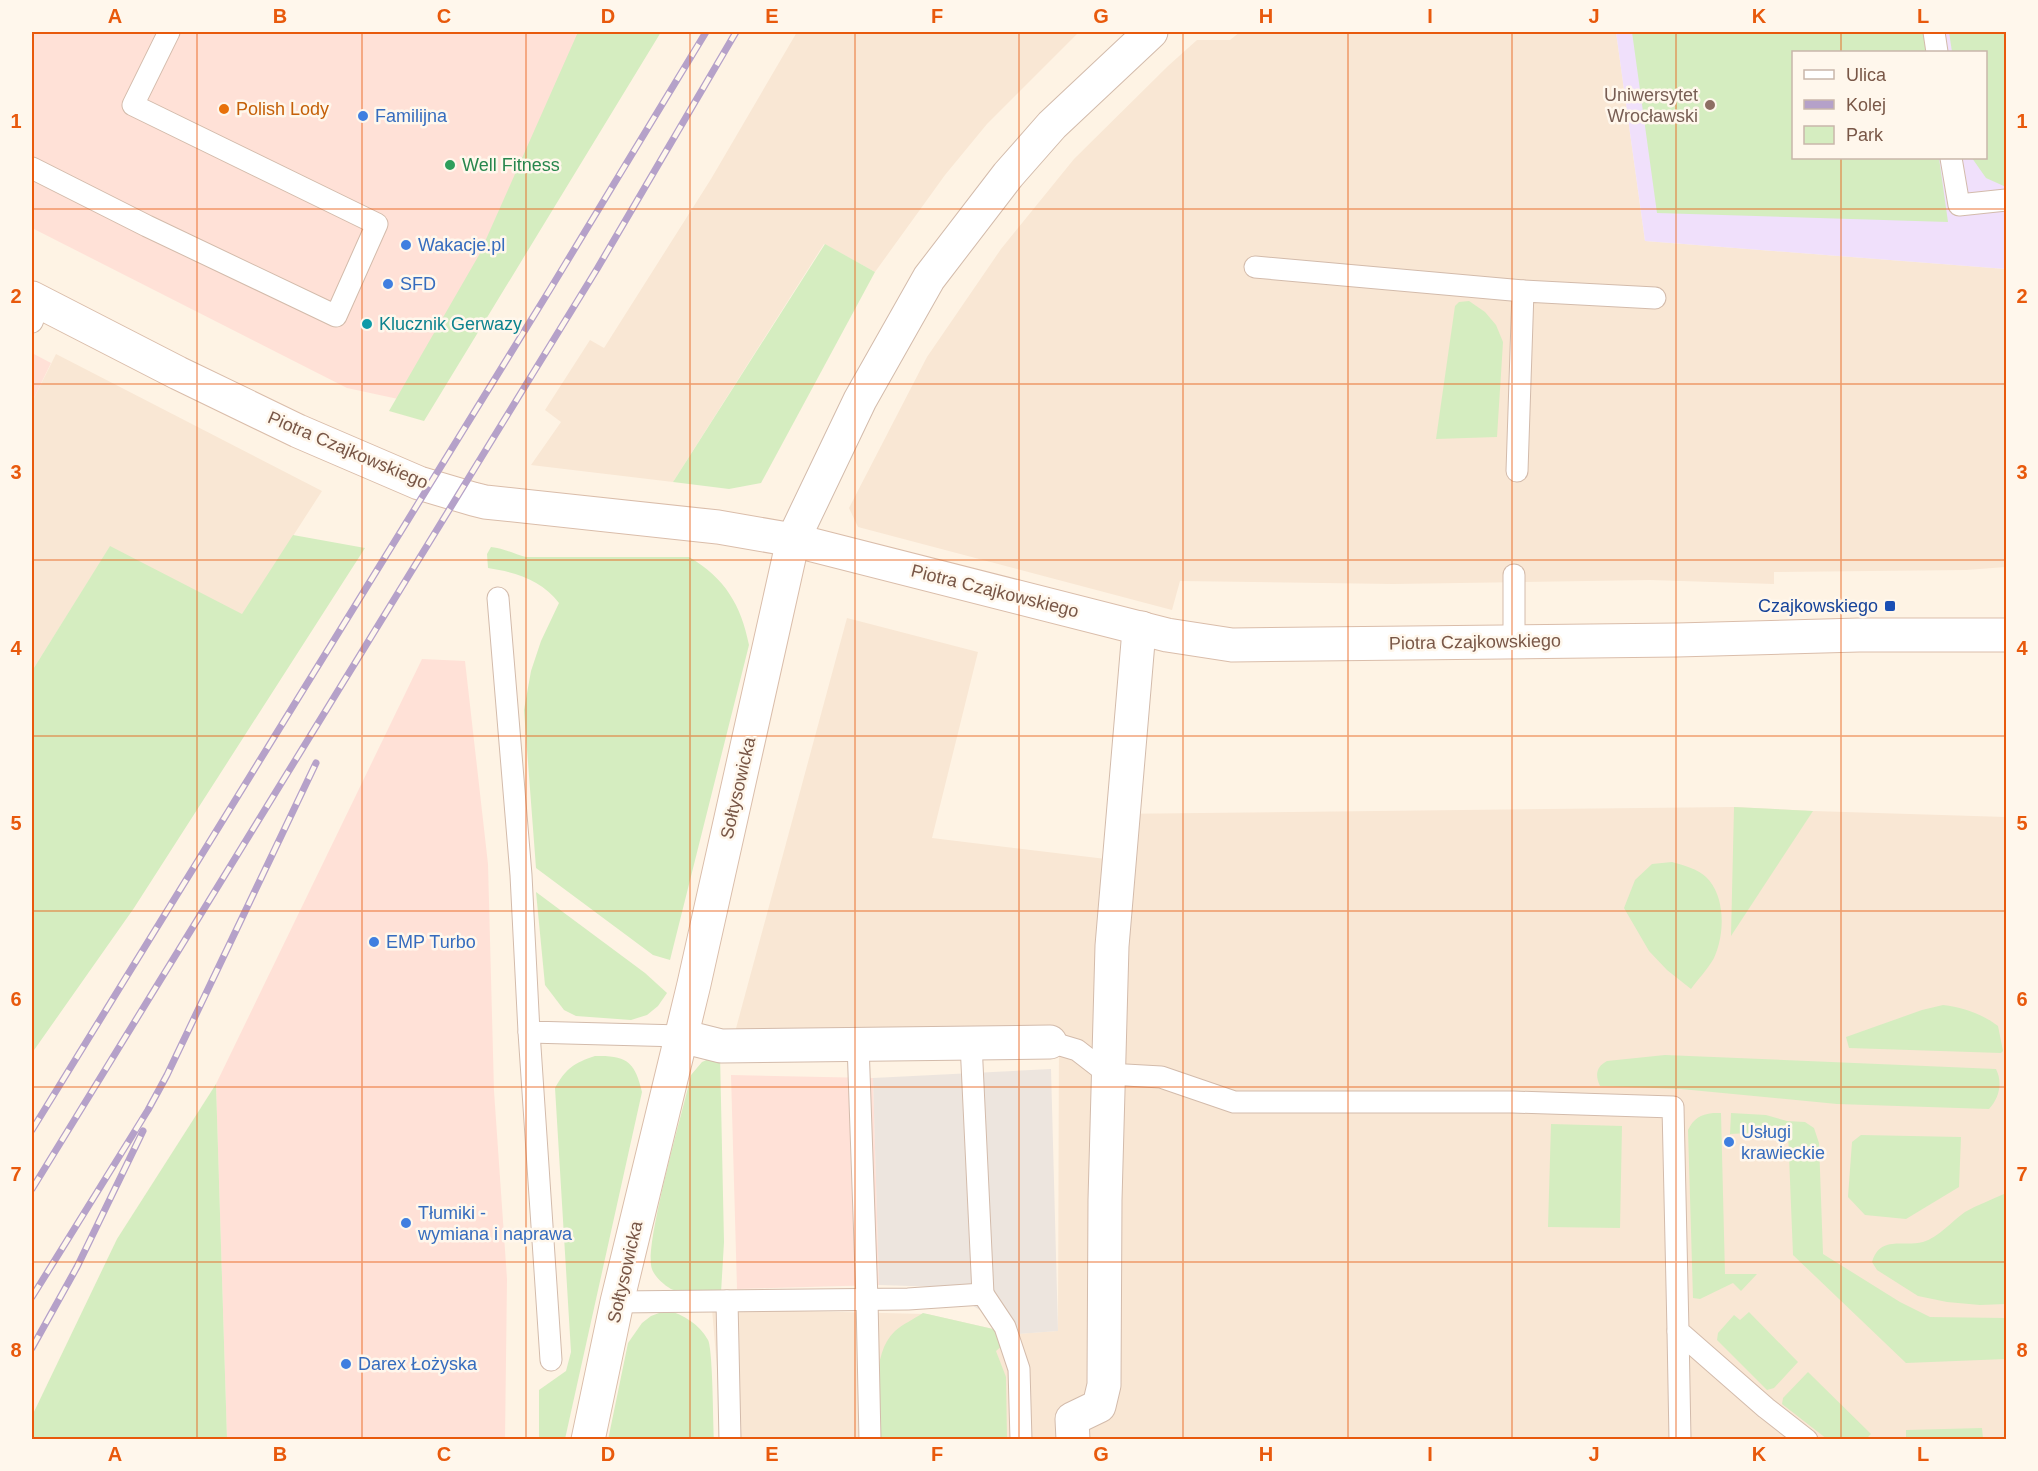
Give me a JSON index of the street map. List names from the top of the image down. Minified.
{"streets":{"street":["Piotra Czajkowskiego","Sołtysowicka"]},"crossings":[["Piotra Czajkowskiego","Sołtysowicka"]],"places":{"other":["Uniwersytet Wrocławski","Polish Lody","Familijna","Well Fitness","Wakacje.pl","SFD","Klucznik Gerwazy","EMP Turbo","Usługi krawieckie","Tłumiki - wymiana i naprawa","Darex Łożyska"],"transit":["Czajkowskiego"]},"legend":["Ulica","Kolej","Park"],"grid":{"columns":["A","B","C","D","E","F","G","H","I","J","K","L"],"rows":["1","2","3","4","5","6","7","8"]}}
